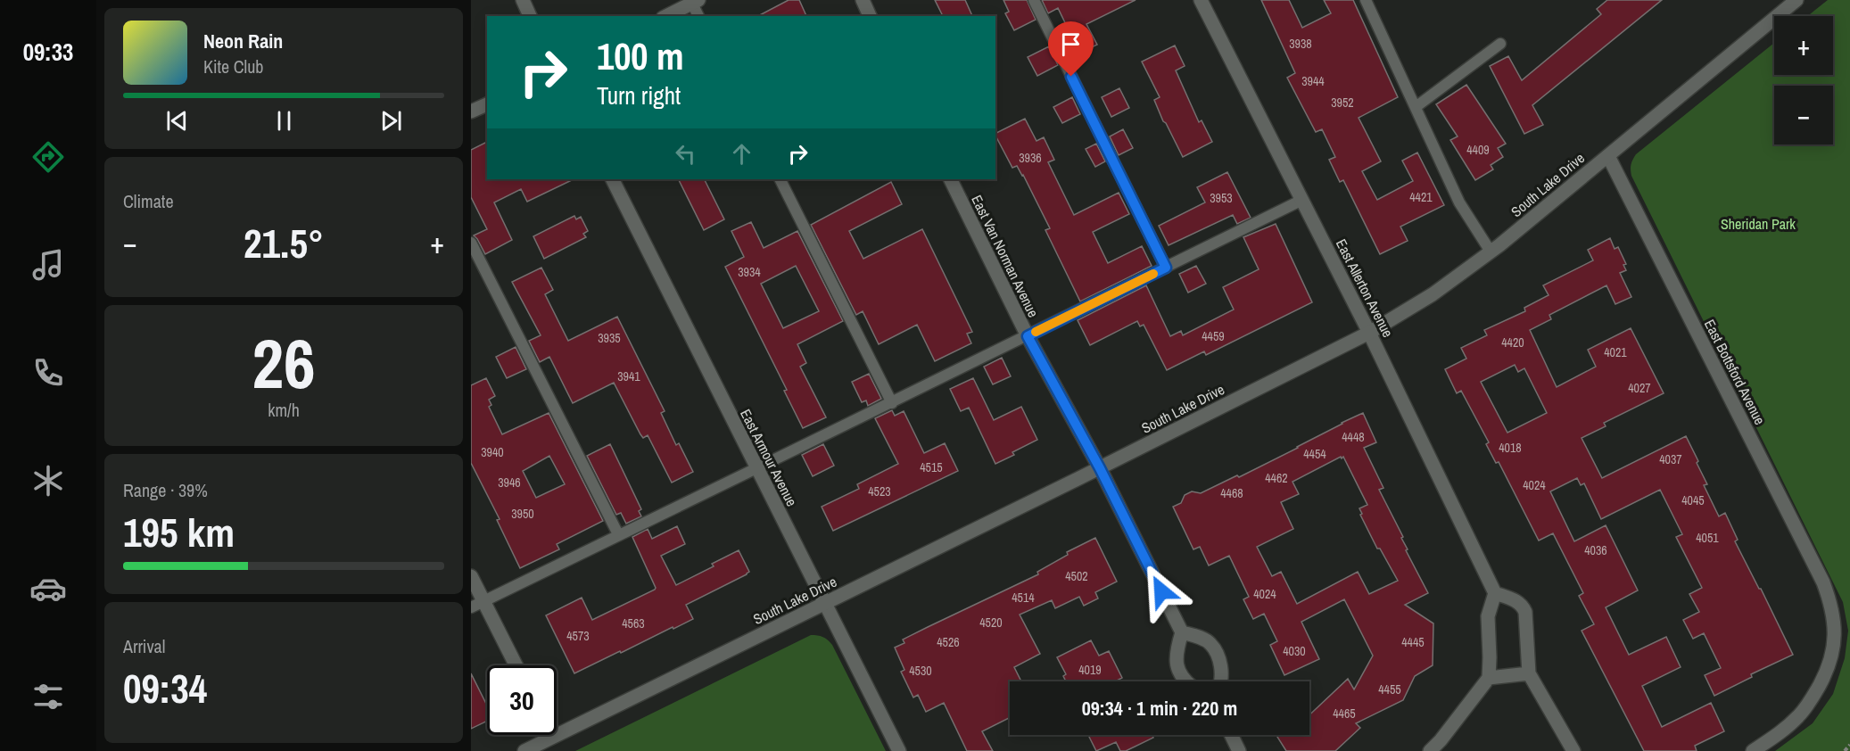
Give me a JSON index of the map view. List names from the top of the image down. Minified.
{"streets":{"street":["South Lake Drive","East Van Norman Avenue","East Allerton Avenue","East Bottsford Avenue","East Armour Avenue"]},"crossings":[["South Lake Drive","East Van Norman Avenue"],["South Lake Drive","East Allerton Avenue"],["South Lake Drive","East Bottsford Avenue"],["South Lake Drive","East Armour Avenue"]],"parks":["Sheridan Park"],"house_numbers":["3938","3944","3952","4409","3936","4421","3953","3934","4459","3935","4420","4021","3941","4027","4448","4018","3940","4454","4037","4515","4462","3946","4024","4523","4468","4045","3950","4051","4036","4502","4024","4514","4520","4563","4573","4526","4445","4030","4019","4530","4455","4465"],"page":{"tabs":"09:33","map_buttons":["+","−"],"turn":["100 m","Turn right"],"song":["Neon Rain","Kite Club"],"tile":["Climate",["26","km/h"],["Range · 39%","195 km"],["Arrival","09:34"]],"heat":["−","21.5°","+"],"limit":"30","trip":"09:34 · 1 min · 220 m"}}
